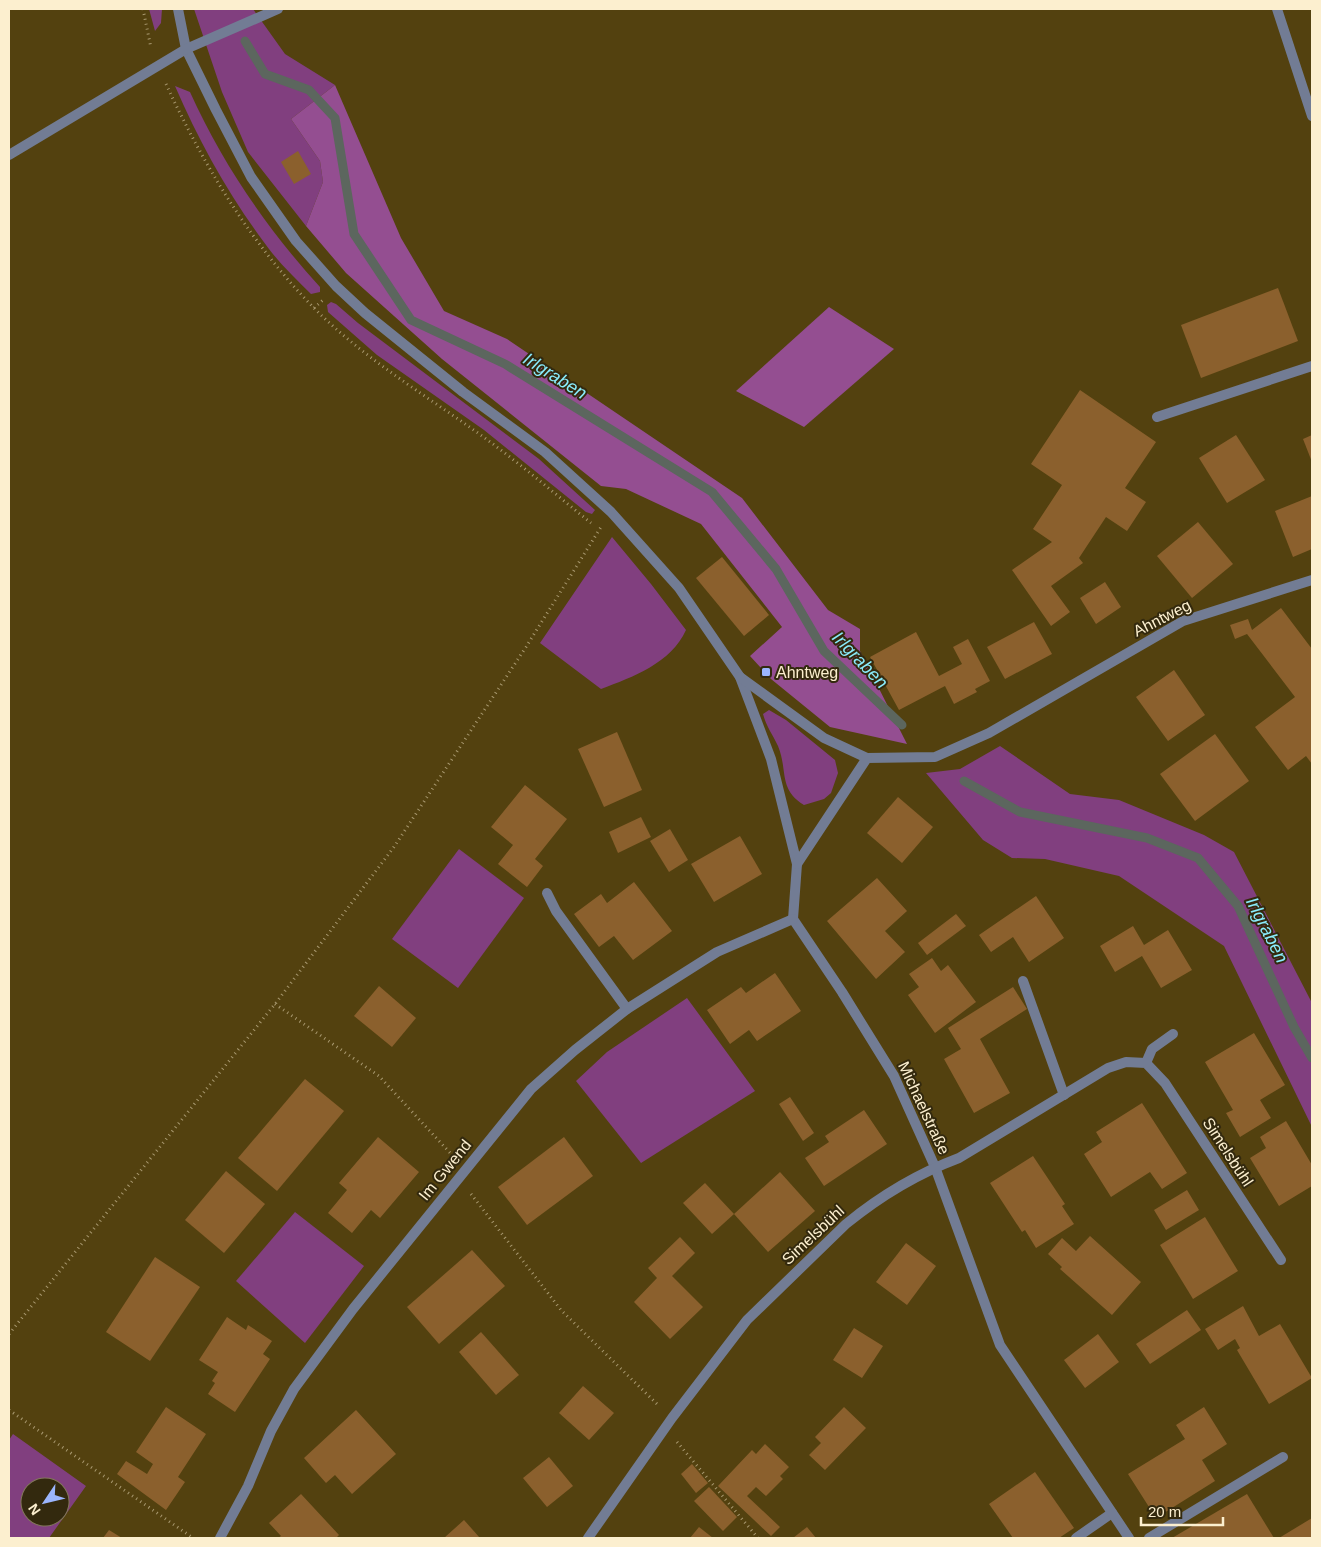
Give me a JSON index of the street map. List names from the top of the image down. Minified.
{"streets":{"street":["Ahntweg","Michaelstraße","Simelsbühl","Im Gwend"]},"crossings":[["Michaelstraße","Simelsbühl"],["Michaelstraße","Im Gwend"]],"water":["Irlgraben"],"places":{"transit":["Ahntweg"]},"scale_bar":"20 m","north":"bottom left"}
